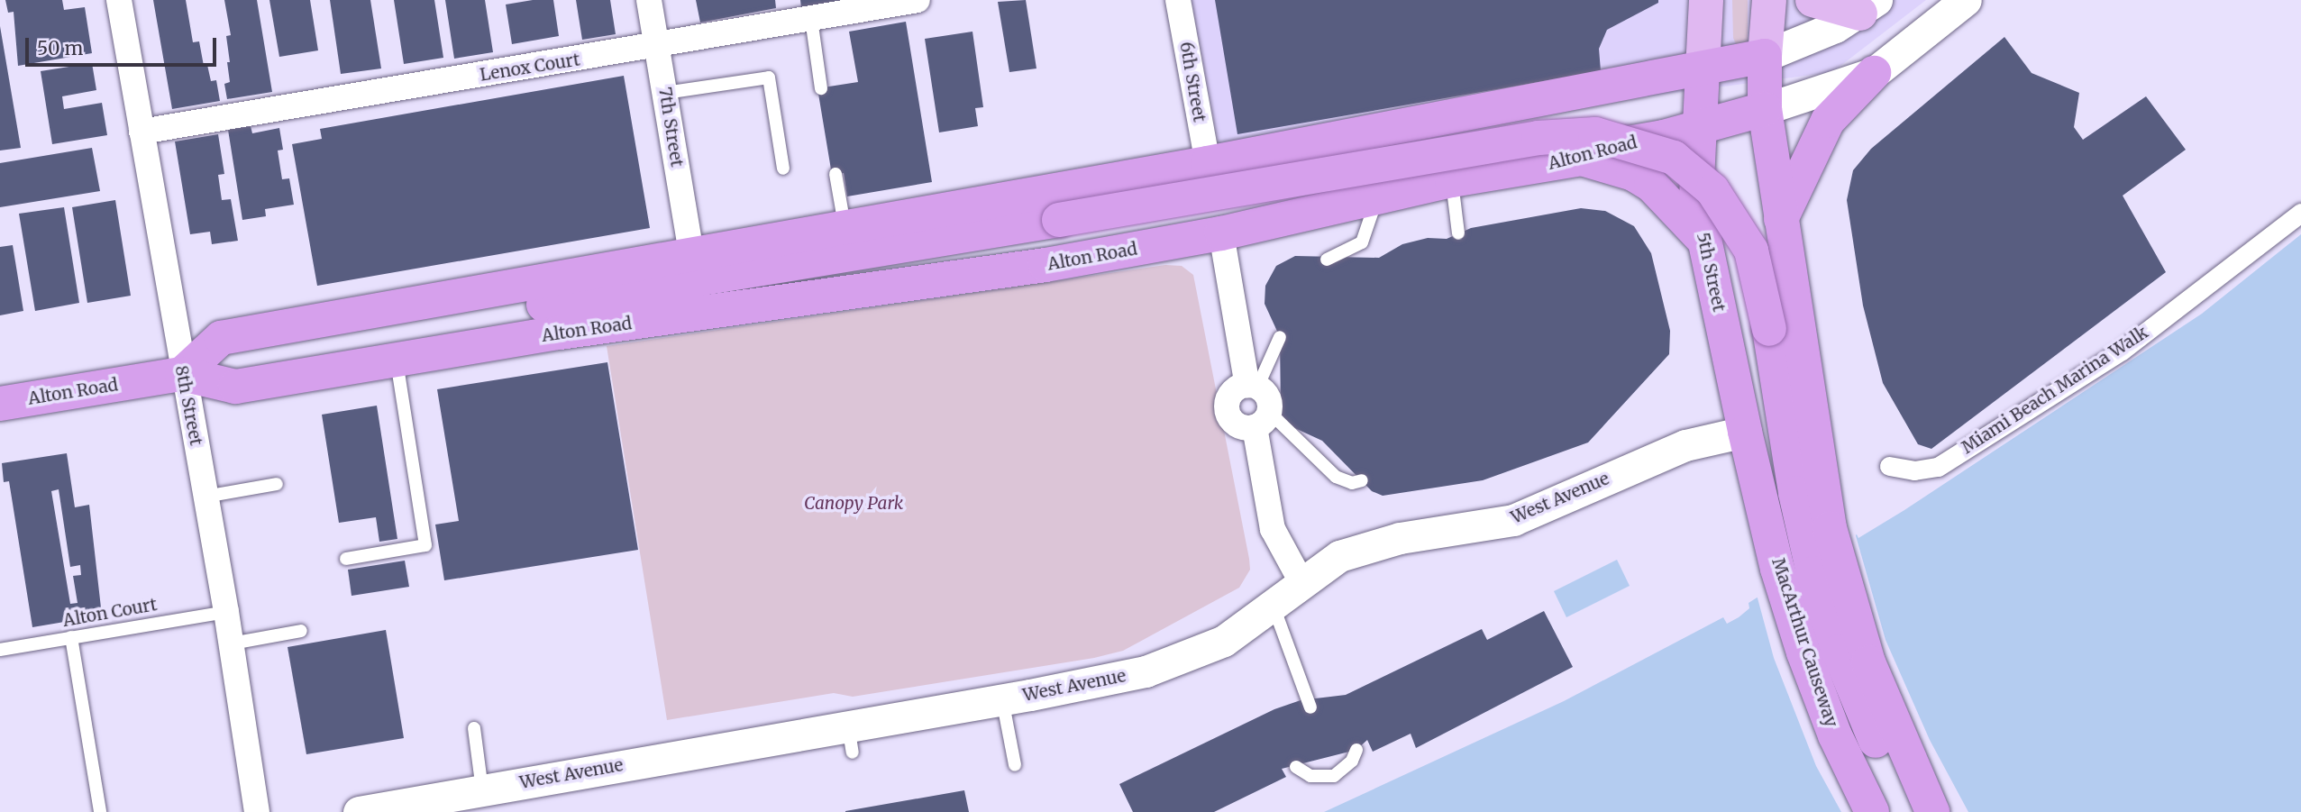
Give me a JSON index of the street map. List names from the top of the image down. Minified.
{"streets":{"highway":["Alton Road","5th Street","MacArthur Causeway"],"street":["Lenox Court","6th Street","7th Street","Miami Beach Marina Walk","8th Street","West Avenue"],"lane":["Alton Court"]},"crossings":[["Lenox Court","7th Street"],["Lenox Court","8th Street"],["Alton Road","5th Street"],["Alton Road","8th Street"],["5th Street","West Avenue"],["5th Street","MacArthur Causeway"],["8th Street","Alton Court"]],"parks":["Canopy Park"],"scale_bar":"50 m"}
